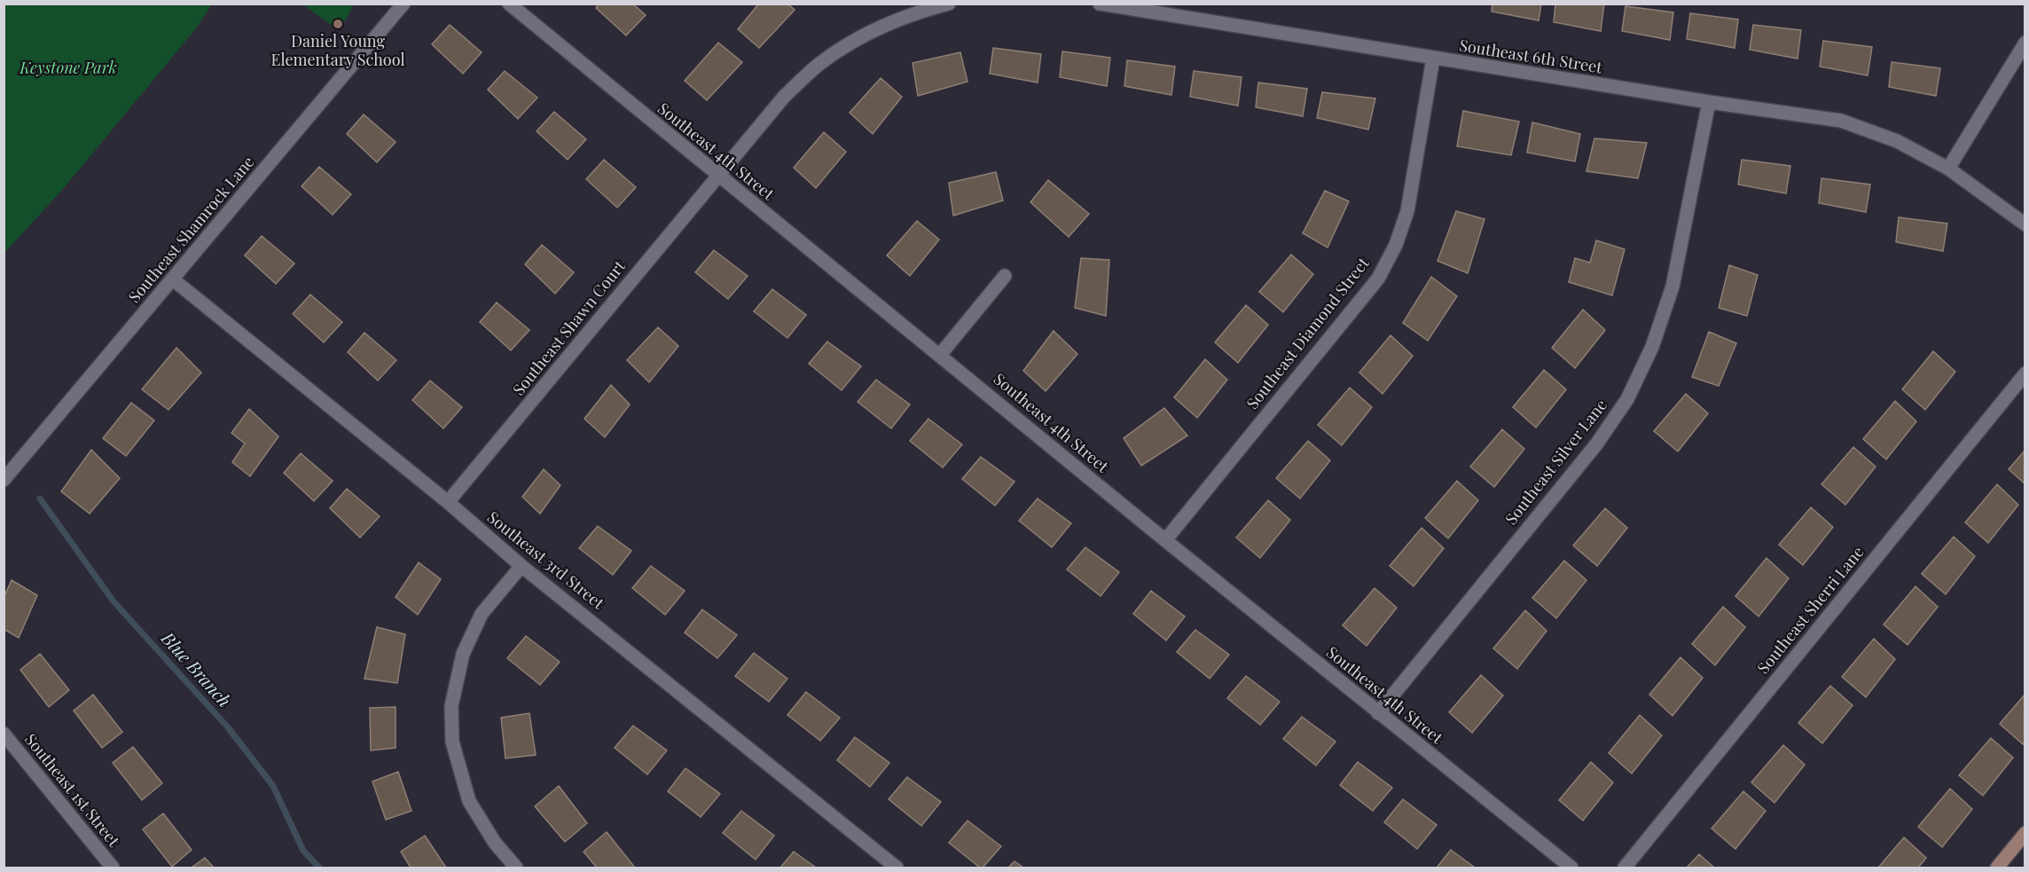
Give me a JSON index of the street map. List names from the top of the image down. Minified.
{"streets":{"street":["Southeast 6th Street","Southeast 4th Street","Southeast Shamrock Lane","Southeast Shawn Court","Southeast Diamond Street","Southeast Silver Lane","Southeast 3rd Street","Southeast Sherri Lane","Southeast 1st Street"]},"crossings":[["Southeast 6th Street","Southeast Diamond Street"],["Southeast 6th Street","Southeast Silver Lane"],["Southeast 4th Street","Southeast Shawn Court"],["Southeast 4th Street","Southeast Diamond Street"],["Southeast 4th Street","Southeast Silver Lane"],["Southeast Shamrock Lane","Southeast 3rd Street"],["Southeast Shawn Court","Southeast 3rd Street"]],"water":["Blue Branch"],"parks":["Keystone Park"],"places":["Daniel Young Elementary School"]}
